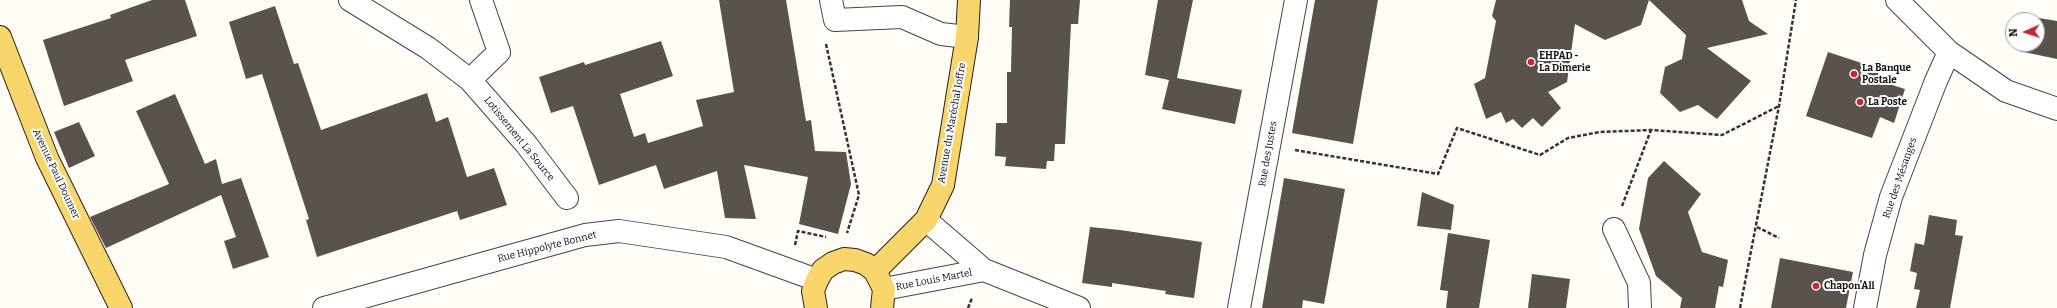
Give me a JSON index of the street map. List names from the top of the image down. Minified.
{"streets":{"main road":["Avenue du Maréchal Joffre","Avenue Paul Doumer"],"street":["Lotissement La Source","Rue des Justes","Rue des Mésanges","Rue Hippolyte Bonnet","Rue Louis Martel"]},"crossings":[["Avenue du Maréchal Joffre","Rue Louis Martel"]],"places":["EHPAD - La Dimerie","La Banque Postale","La Poste","Chapon'All"],"north":"left"}
